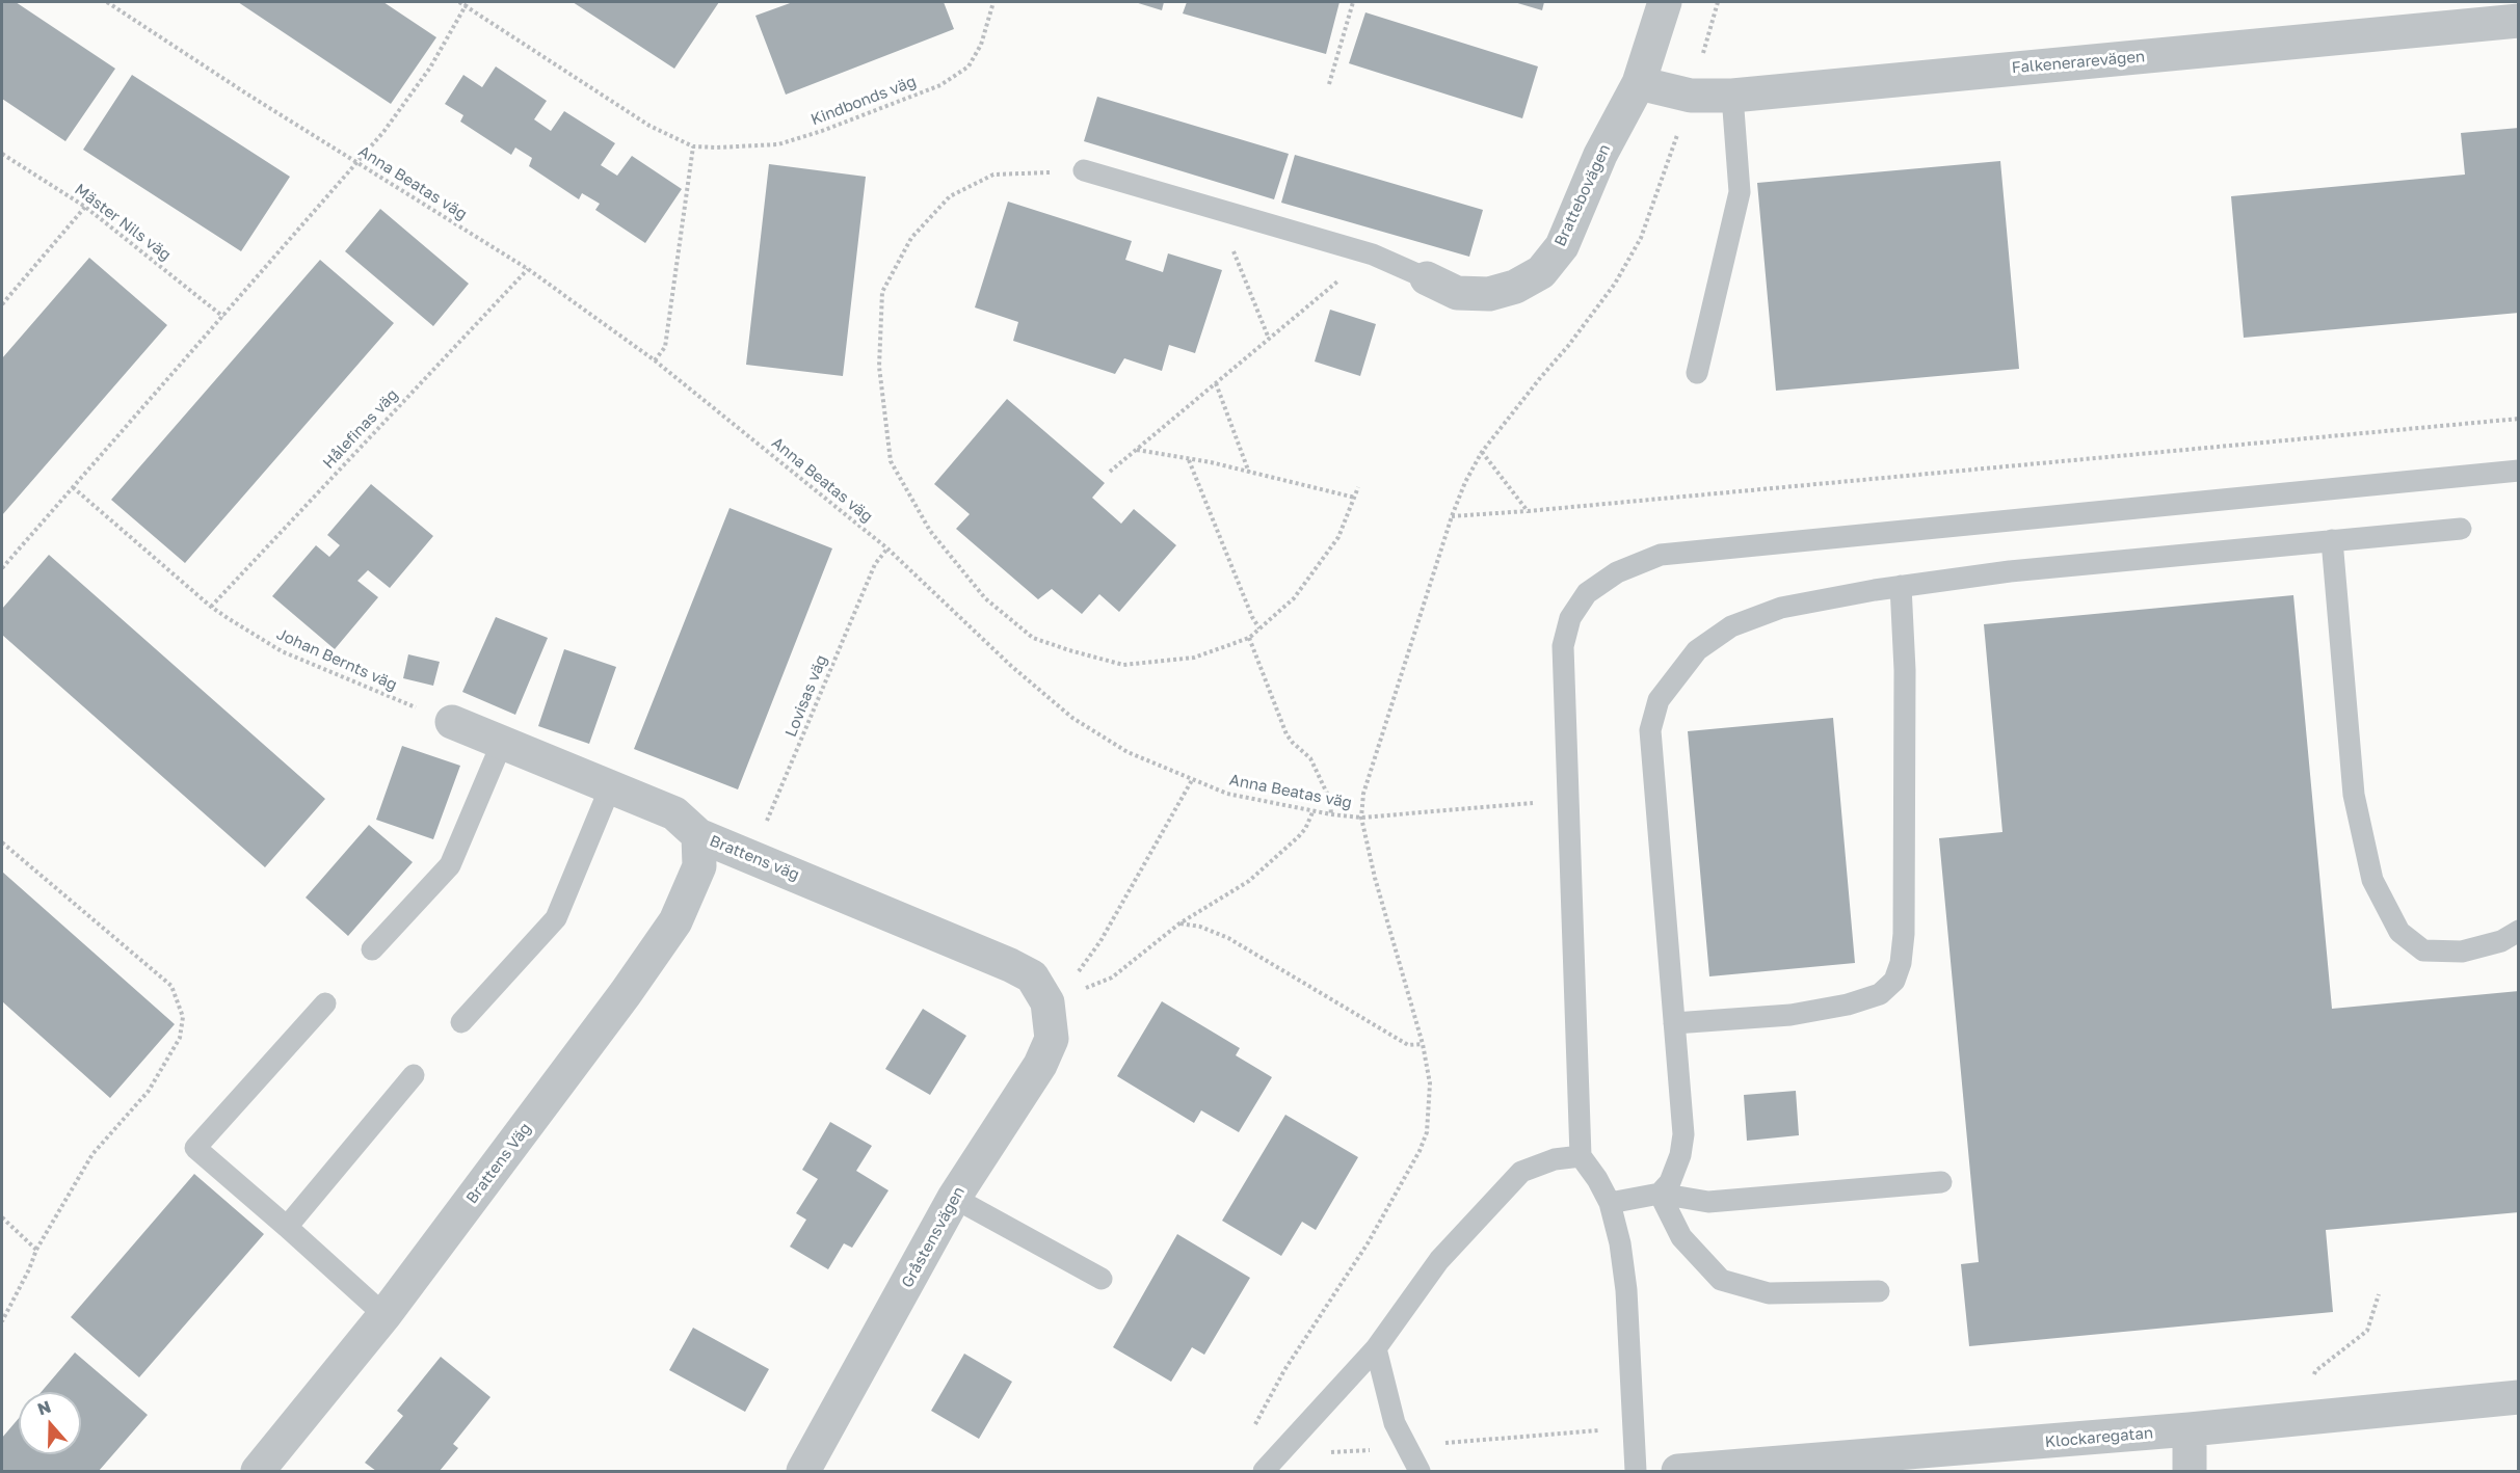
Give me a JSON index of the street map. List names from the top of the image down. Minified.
{"streets":{"street":["Falkenerarevägen","Brattebovägen","Brattens väg","Brattens Väg","Gråstensvägen","Klockaregatan"],"path":["Kindbonds väg","Anna Beatas väg","Mäster Nils väg","Hålefinas väg","Johan Bernts väg","Lovisas väg"]},"crossings":[["Falkenerarevägen","Brattebovägen"],["Anna Beatas väg","Hålefinas väg"],["Anna Beatas väg","Lovisas väg"],["Hålefinas väg","Johan Bernts väg"],["Johan Bernts väg","Brattens väg"],["Lovisas väg","Brattens väg"],["Brattens väg","Brattens Väg"],["Brattens väg","Gråstensvägen"]],"north":"top"}
